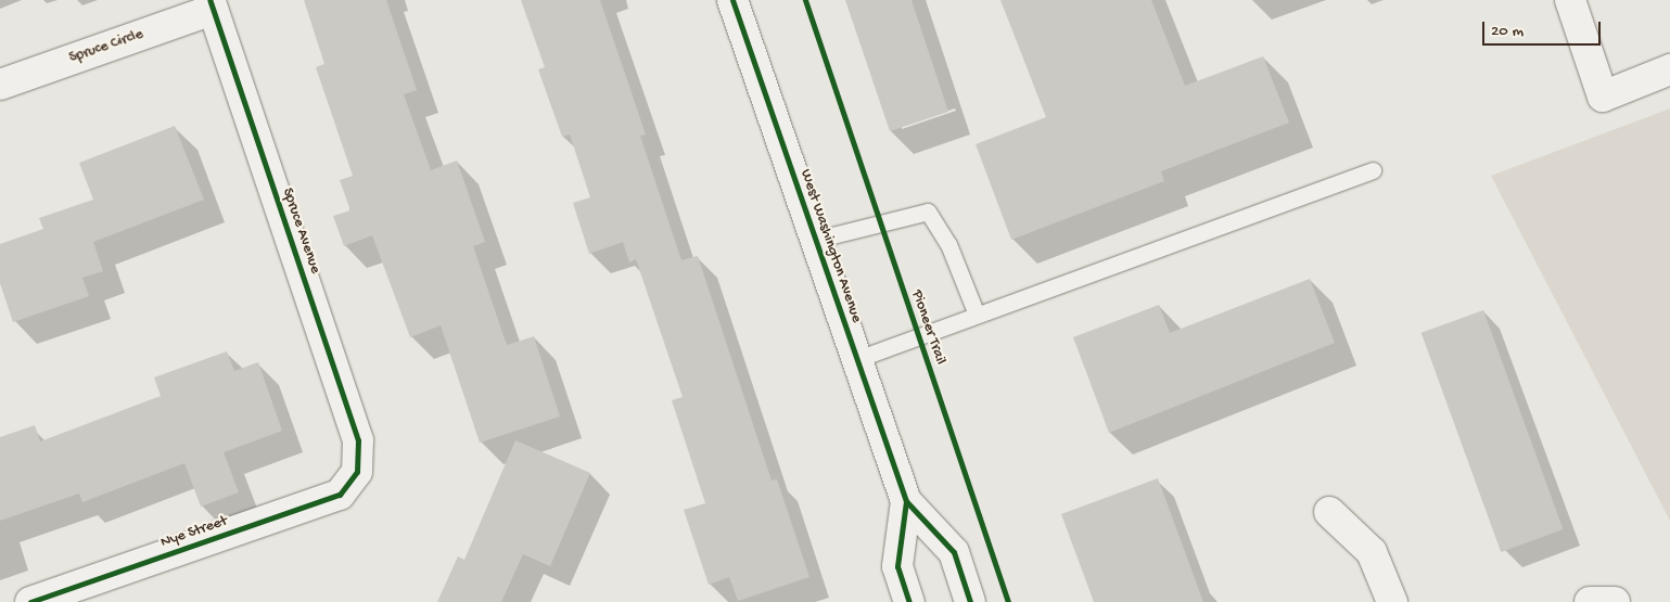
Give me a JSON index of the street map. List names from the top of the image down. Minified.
{"streets":{"street":["Spruce Circle","Spruce Avenue","West Washington Avenue","Nye Street"],"cycle path":["Pioneer Trail"]},"crossings":[["Spruce Circle","Spruce Avenue"],["Spruce Avenue","Nye Street"]],"scale_bar":"20 m"}
